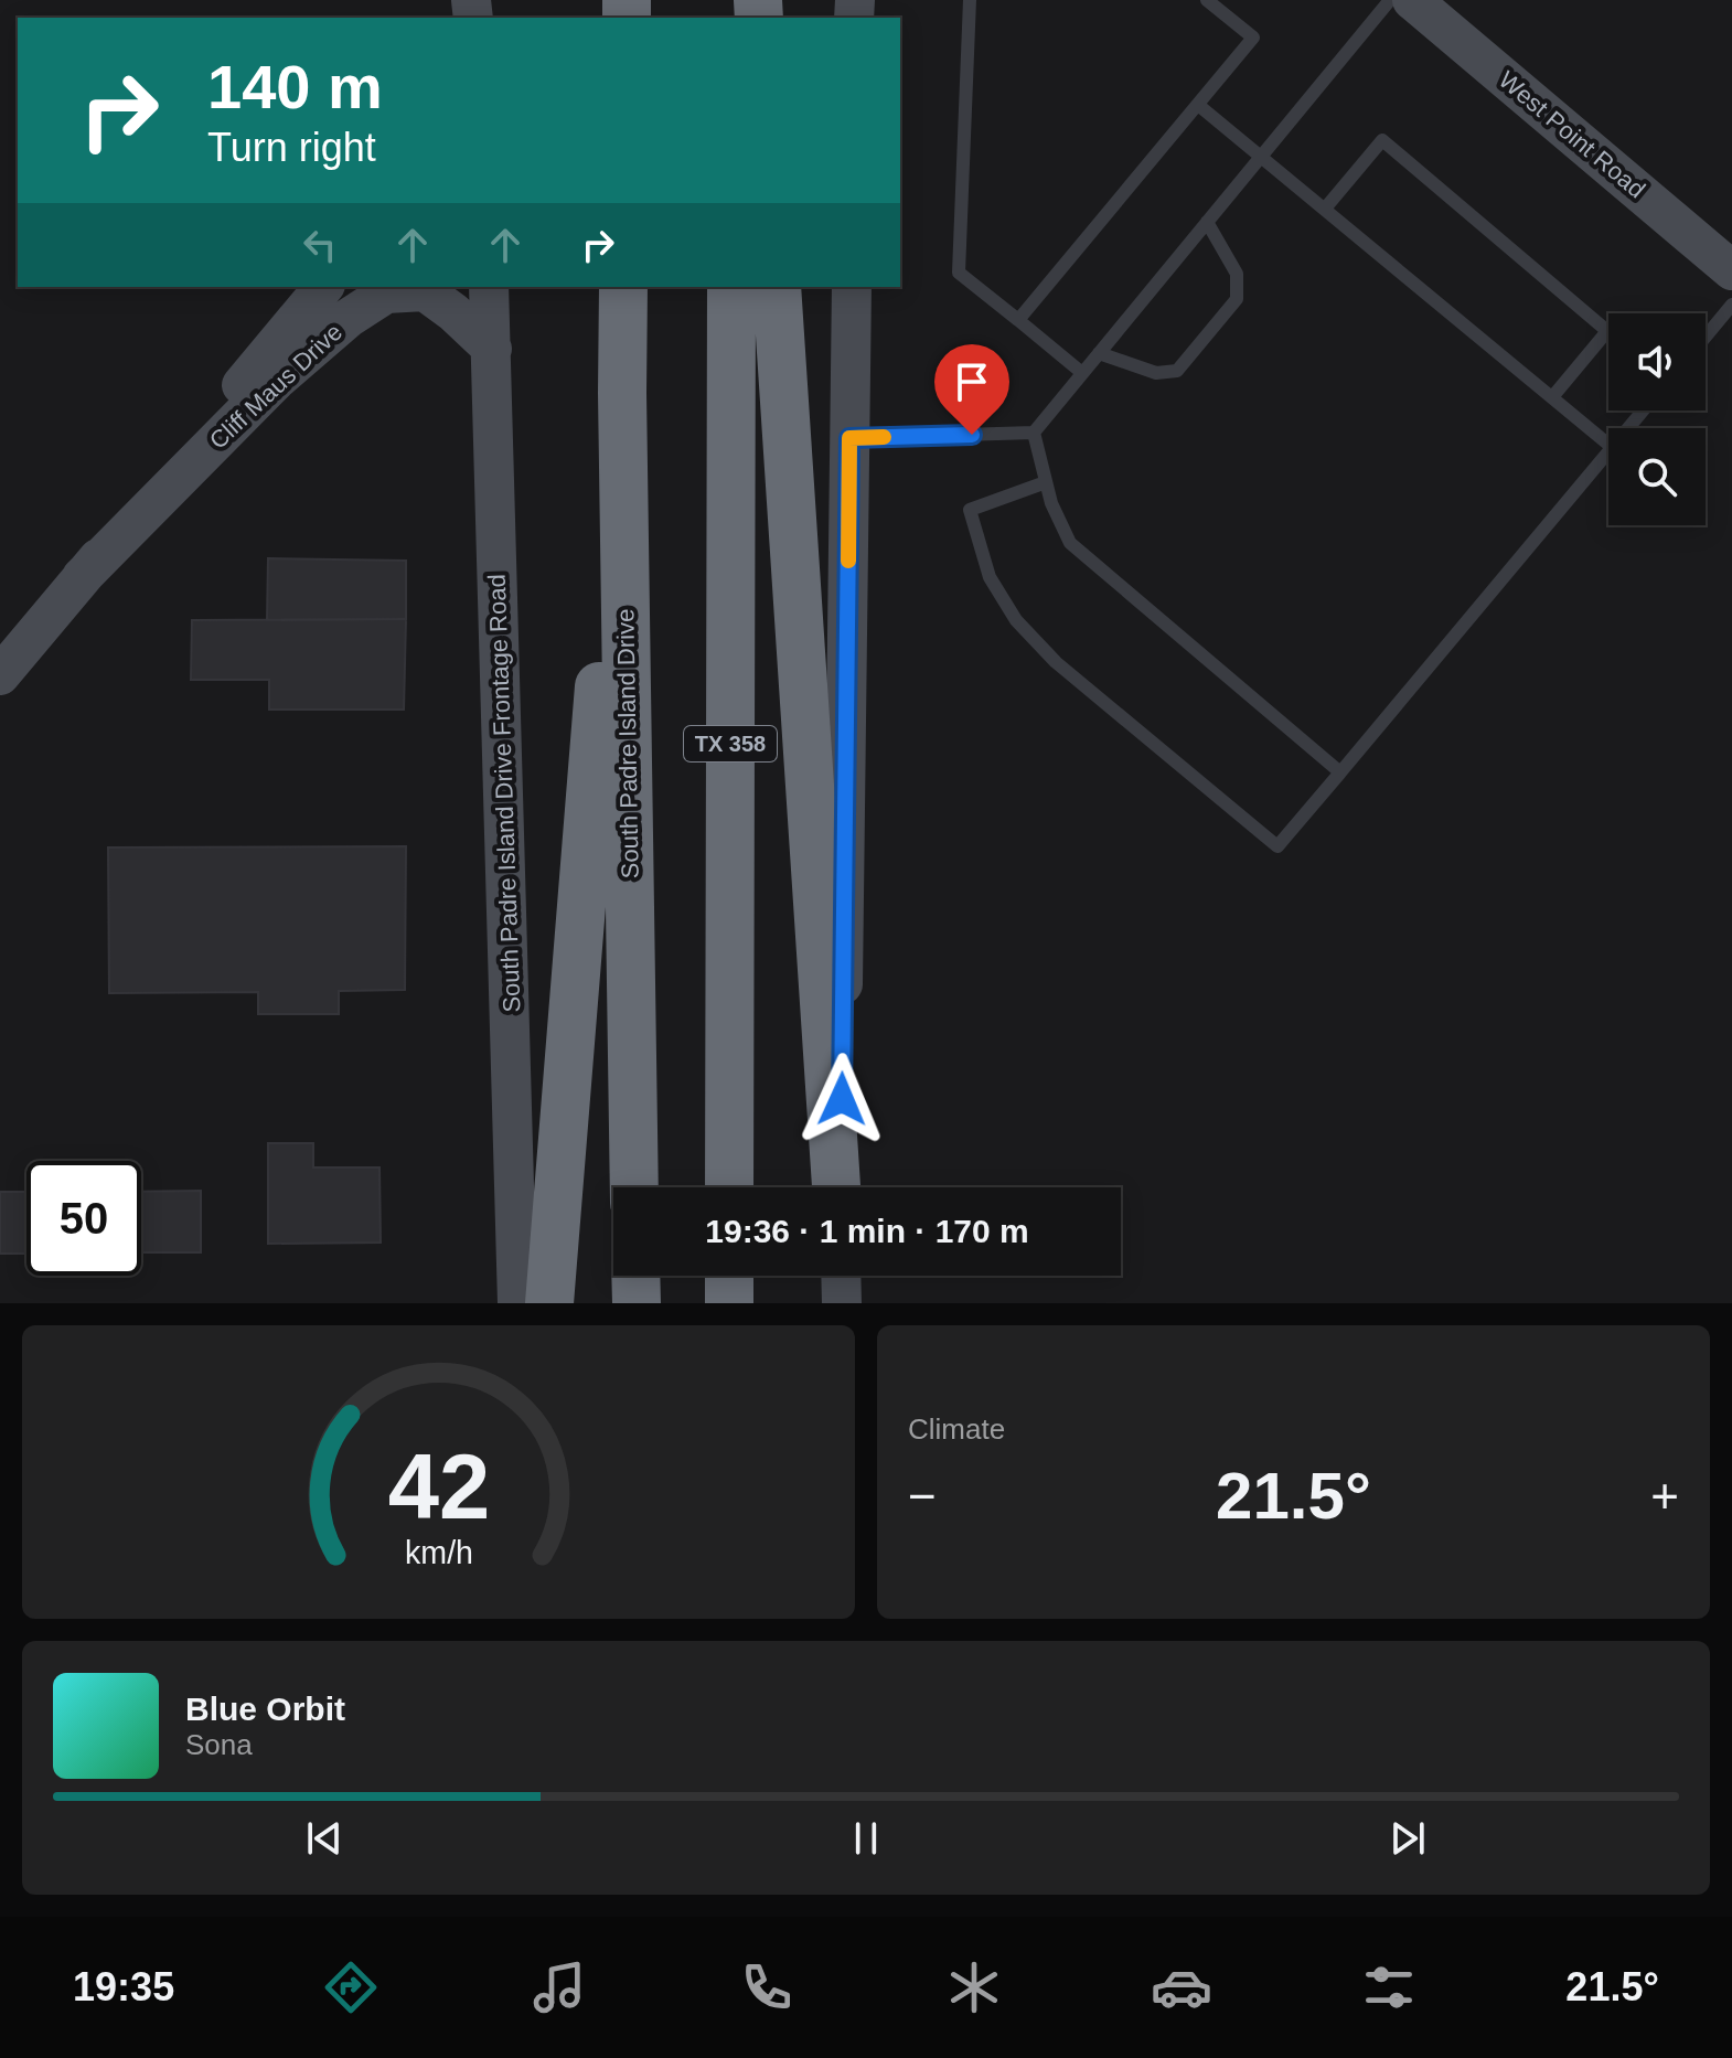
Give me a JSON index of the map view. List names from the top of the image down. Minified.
{"streets":{"highway":["South Padre Island Drive","TX 358"],"main road":["West Point Road","Cliff Maus Drive","South Padre Island Drive Frontage Road"]},"crossings":[["Cliff Maus Drive","South Padre Island Drive Frontage Road"]],"page":{"turn":["140 m","Turn right"],"limit":"50","trip":"19:36 · 1 min · 170 m","tile":"Climate","heat":["−","21.5°","+"],"song":["Blue Orbit","Sona"],"tabs":["19:35","21.5°"],"gauge":["42","km/h"]}}
